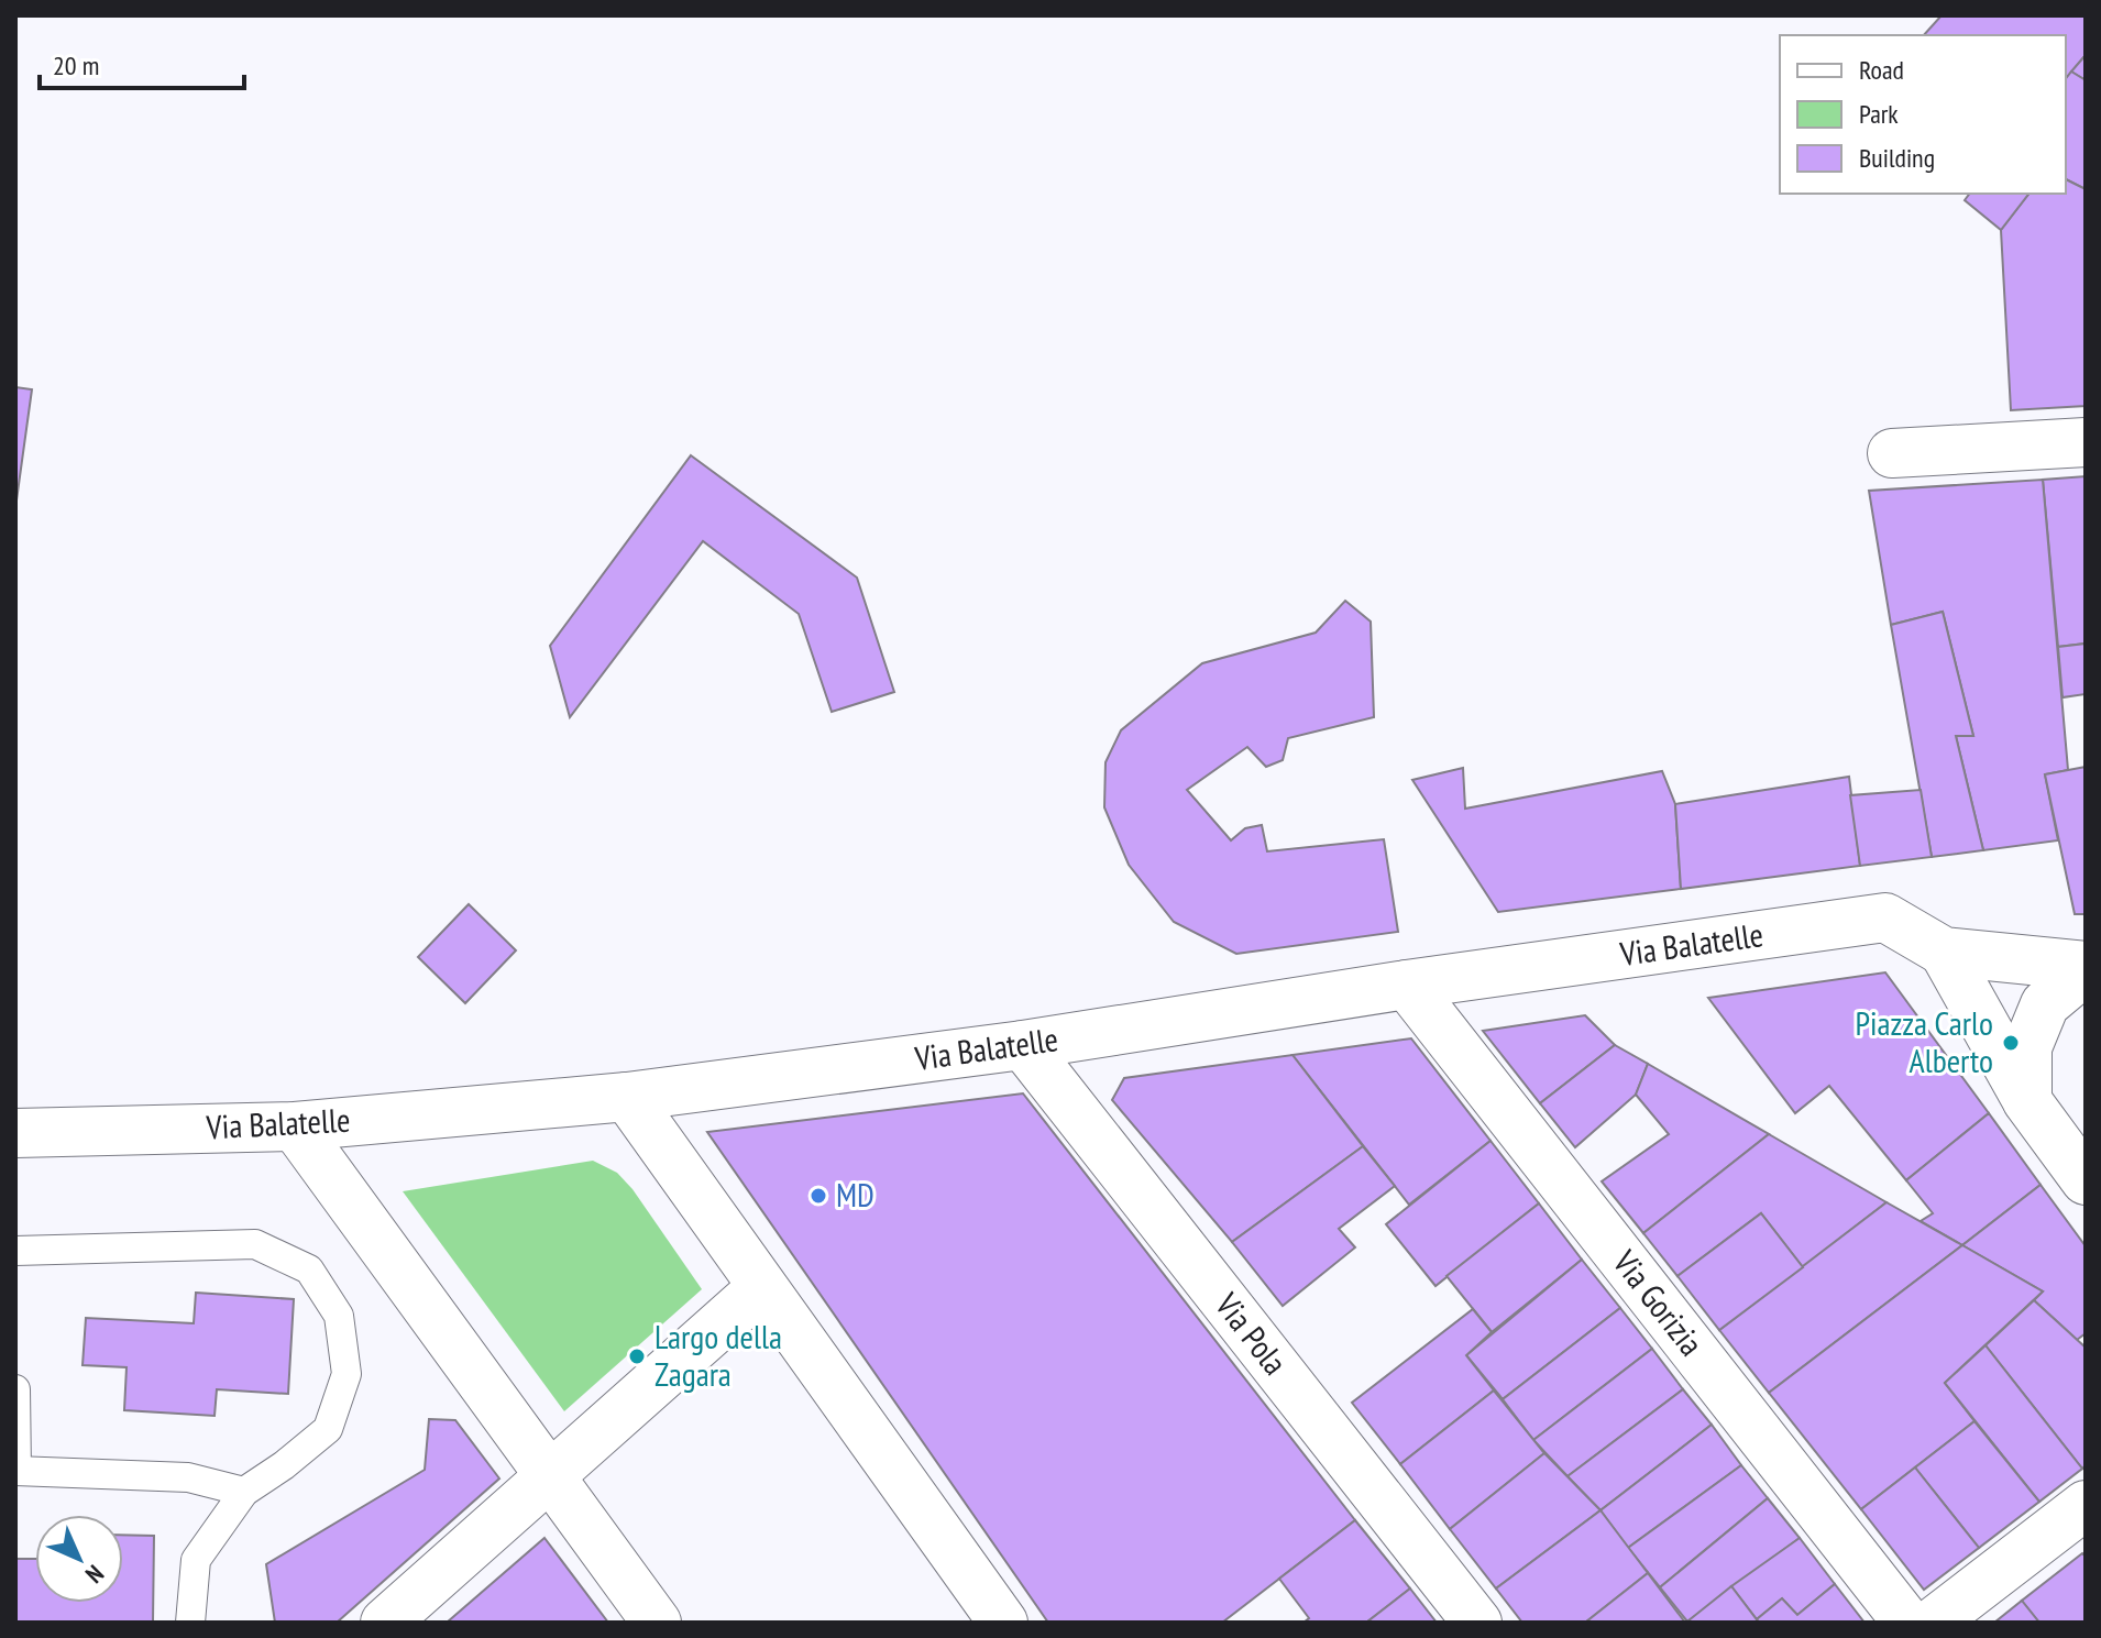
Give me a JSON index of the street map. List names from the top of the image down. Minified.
{"streets":{"street":["Via Balatelle","Via Gorizia","Via Pola"]},"crossings":[["Via Balatelle","Via Gorizia"],["Via Balatelle","Via Pola"]],"places":["Piazza Carlo Alberto","MD","Largo della Zagara"],"legend":["Road","Park","Building"],"scale_bar":"20 m","north":"bottom right"}
